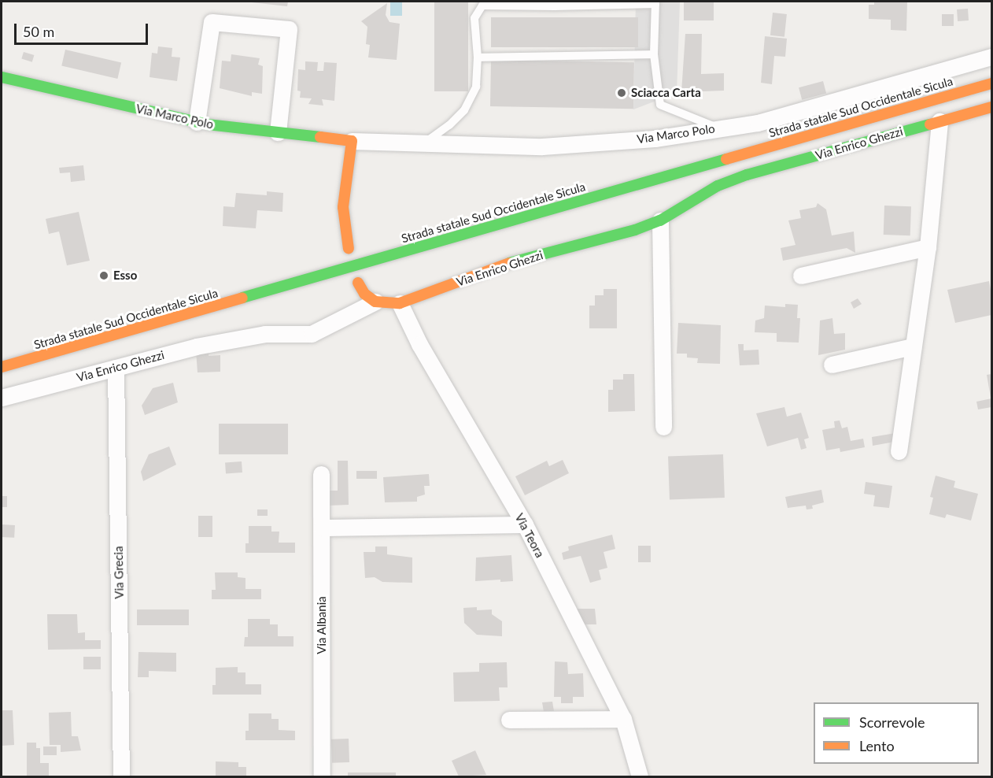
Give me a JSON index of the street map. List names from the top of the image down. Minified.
{"streets":{"street":["Strada statale Sud Occidentale Sicula","Via Marco Polo","Via Enrico Ghezzi","Via Teora","Via Grecia","Via Albania"]},"crossings":[["Via Enrico Ghezzi","Via Teora"],["Via Enrico Ghezzi","Via Grecia"]],"places":["Sciacca Carta","Esso"],"legend":["Scorrevole","Lento"],"scale_bar":"50 m"}
